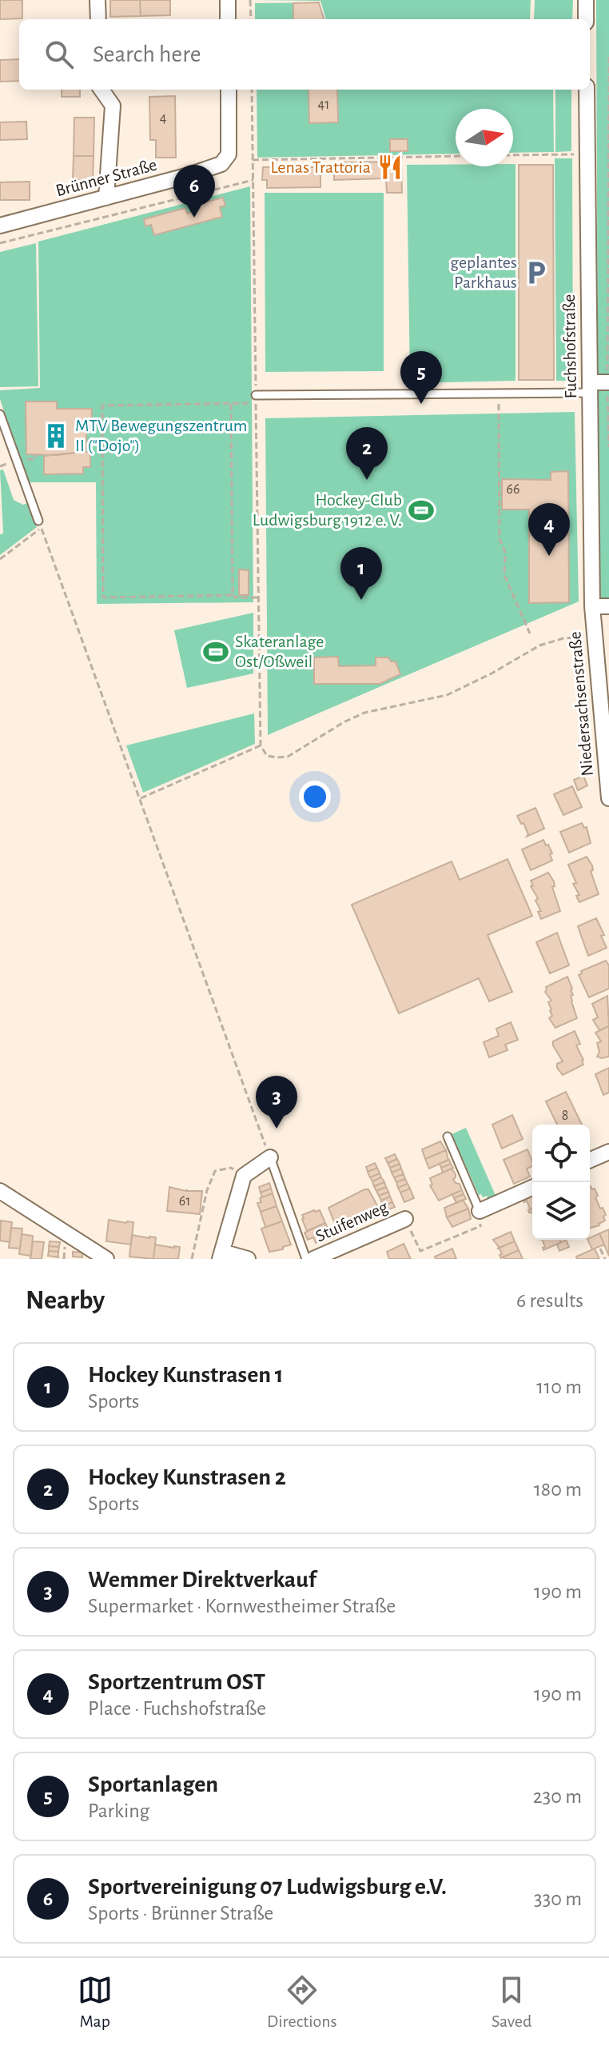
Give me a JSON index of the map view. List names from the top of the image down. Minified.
{"streets":{"street":["Brünner Straße","Fuchshofstraße","Niedersachsenstraße","Stuifenweg"]},"crossings":[["Fuchshofstraße","Niedersachsenstraße"]],"places":{"restaurant":["Lenas Trattoria"],"parking":["geplantes Parkhaus"],"building":["MTV Bewegungszentrum II (\"Dojo\")"],"sports":["Hockey-Club Ludwigsburg 1912 e. V.","Skateranlage Ost/Oßweil"]},"house_numbers":["41","4","66","8","61"],"north":"right","page":{"search":"Search here","pins":["6","5","2","4","1","3"],"heading":["Nearby","6 results"],"list":[{"mark":"1","name":"Hockey Kunstrasen 1","note":"Sports","value":"110 m"},{"mark":"2","name":"Hockey Kunstrasen 2","note":"Sports","value":"180 m"},{"mark":"3","name":"Wemmer Direktverkauf","note":"Supermarket · Kornwestheimer Straße","value":"190 m"},{"mark":"4","name":"Sportzentrum OST","note":"Place · Fuchshofstraße","value":"190 m"},{"mark":"5","name":"Sportanlagen","note":"Parking","value":"230 m"},{"mark":"6","name":"Sportvereinigung 07 Ludwigsburg e.V.","note":"Sports · Brünner Straße","value":"330 m"}],"nav":["Map","Directions","Saved"]}}
